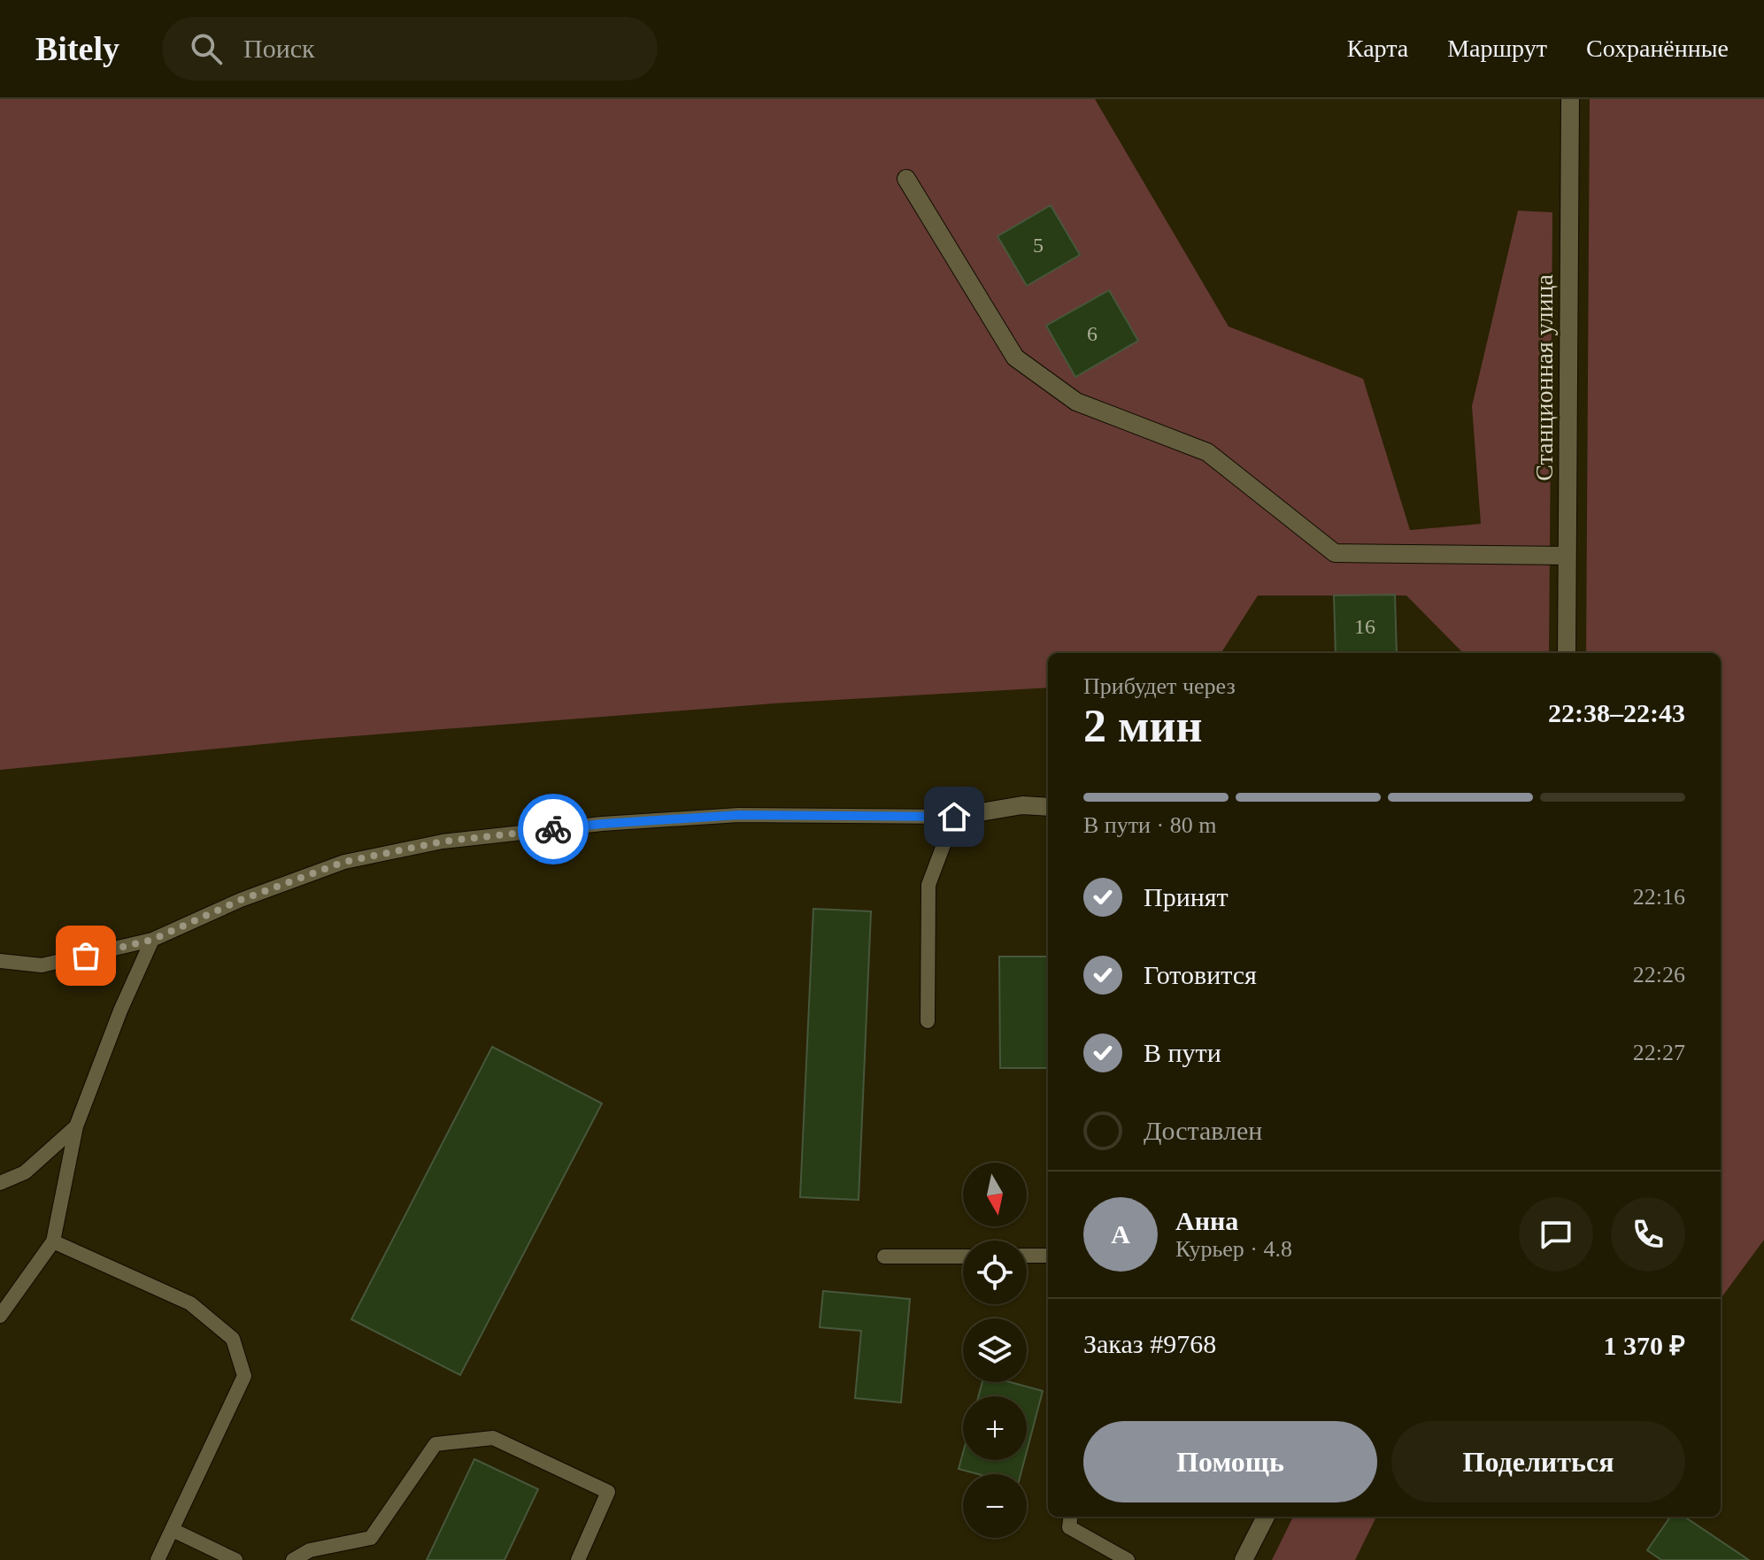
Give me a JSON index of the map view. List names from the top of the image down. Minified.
{"streets":{"street":["Станционная улица"]},"house_numbers":["5","6","16"],"north":"bottom","page":{"header":"Bitely","search":"Поиск","nav":["Карта","Маршрут","Сохранённые"],"heading":["2 мин","Прибудет через","22:38–22:43"],"panel":["Анна","Курьер · 4.8","Заказ #9768","1 370 ₽"],"bar":"В пути · 80 m","list":[["Принят","22:16"],["Готовится","22:26"],["В пути","22:27"],"Доставлен"],"map_buttons":["+","−"],"round":"А","buttons":["Помощь","Поделиться"]}}
